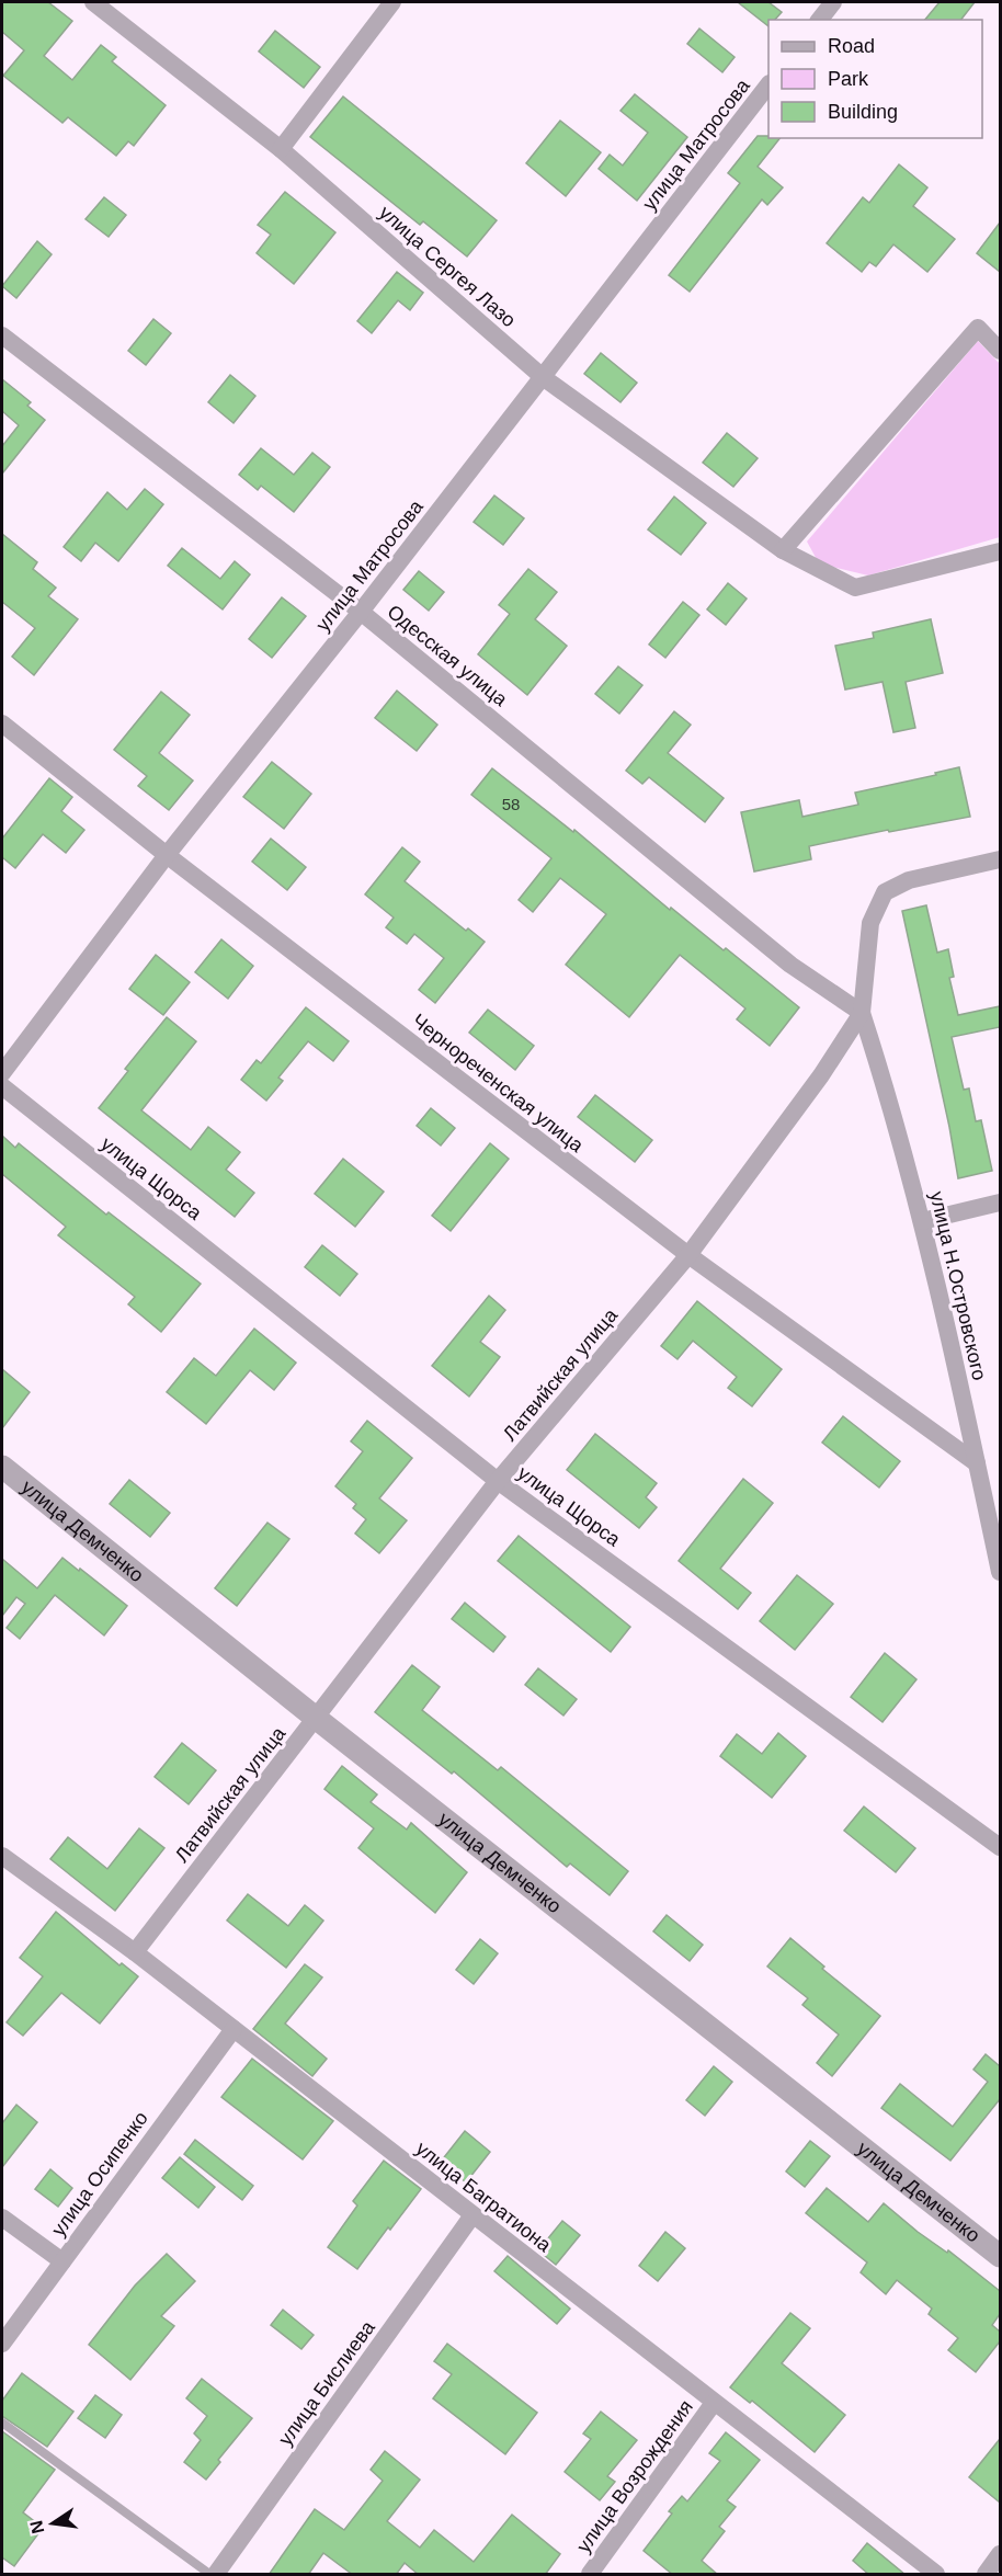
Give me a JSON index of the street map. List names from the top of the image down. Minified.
{"streets":{"street":["улица Матросова","улица Сергея Лазо","Одесская улица","Чернореченская улица","улица Щорса","улица Н.Островского","Латвийская улица","улица Демченко","улица Осипенко","улица Багратиона","улица Бислиева","улица Возрождения"]},"crossings":[["улица Матросова","улица Сергея Лазо"],["улица Матросова","Одесская улица"],["улица Матросова","Чернореченская улица"],["Одесская улица","улица Н.Островского"],["Одесская улица","Латвийская улица"],["Чернореченская улица","улица Н.Островского"],["Чернореченская улица","Латвийская улица"],["улица Щорса","Латвийская улица"],["улица Н.Островского","Латвийская улица"],["Латвийская улица","улица Демченко"],["Латвийская улица","улица Багратиона"],["улица Осипенко","улица Багратиона"],["улица Багратиона","улица Бислиева"],["улица Багратиона","улица Возрождения"]],"house_numbers":["58"],"legend":["Road","Park","Building"],"north":"left"}
